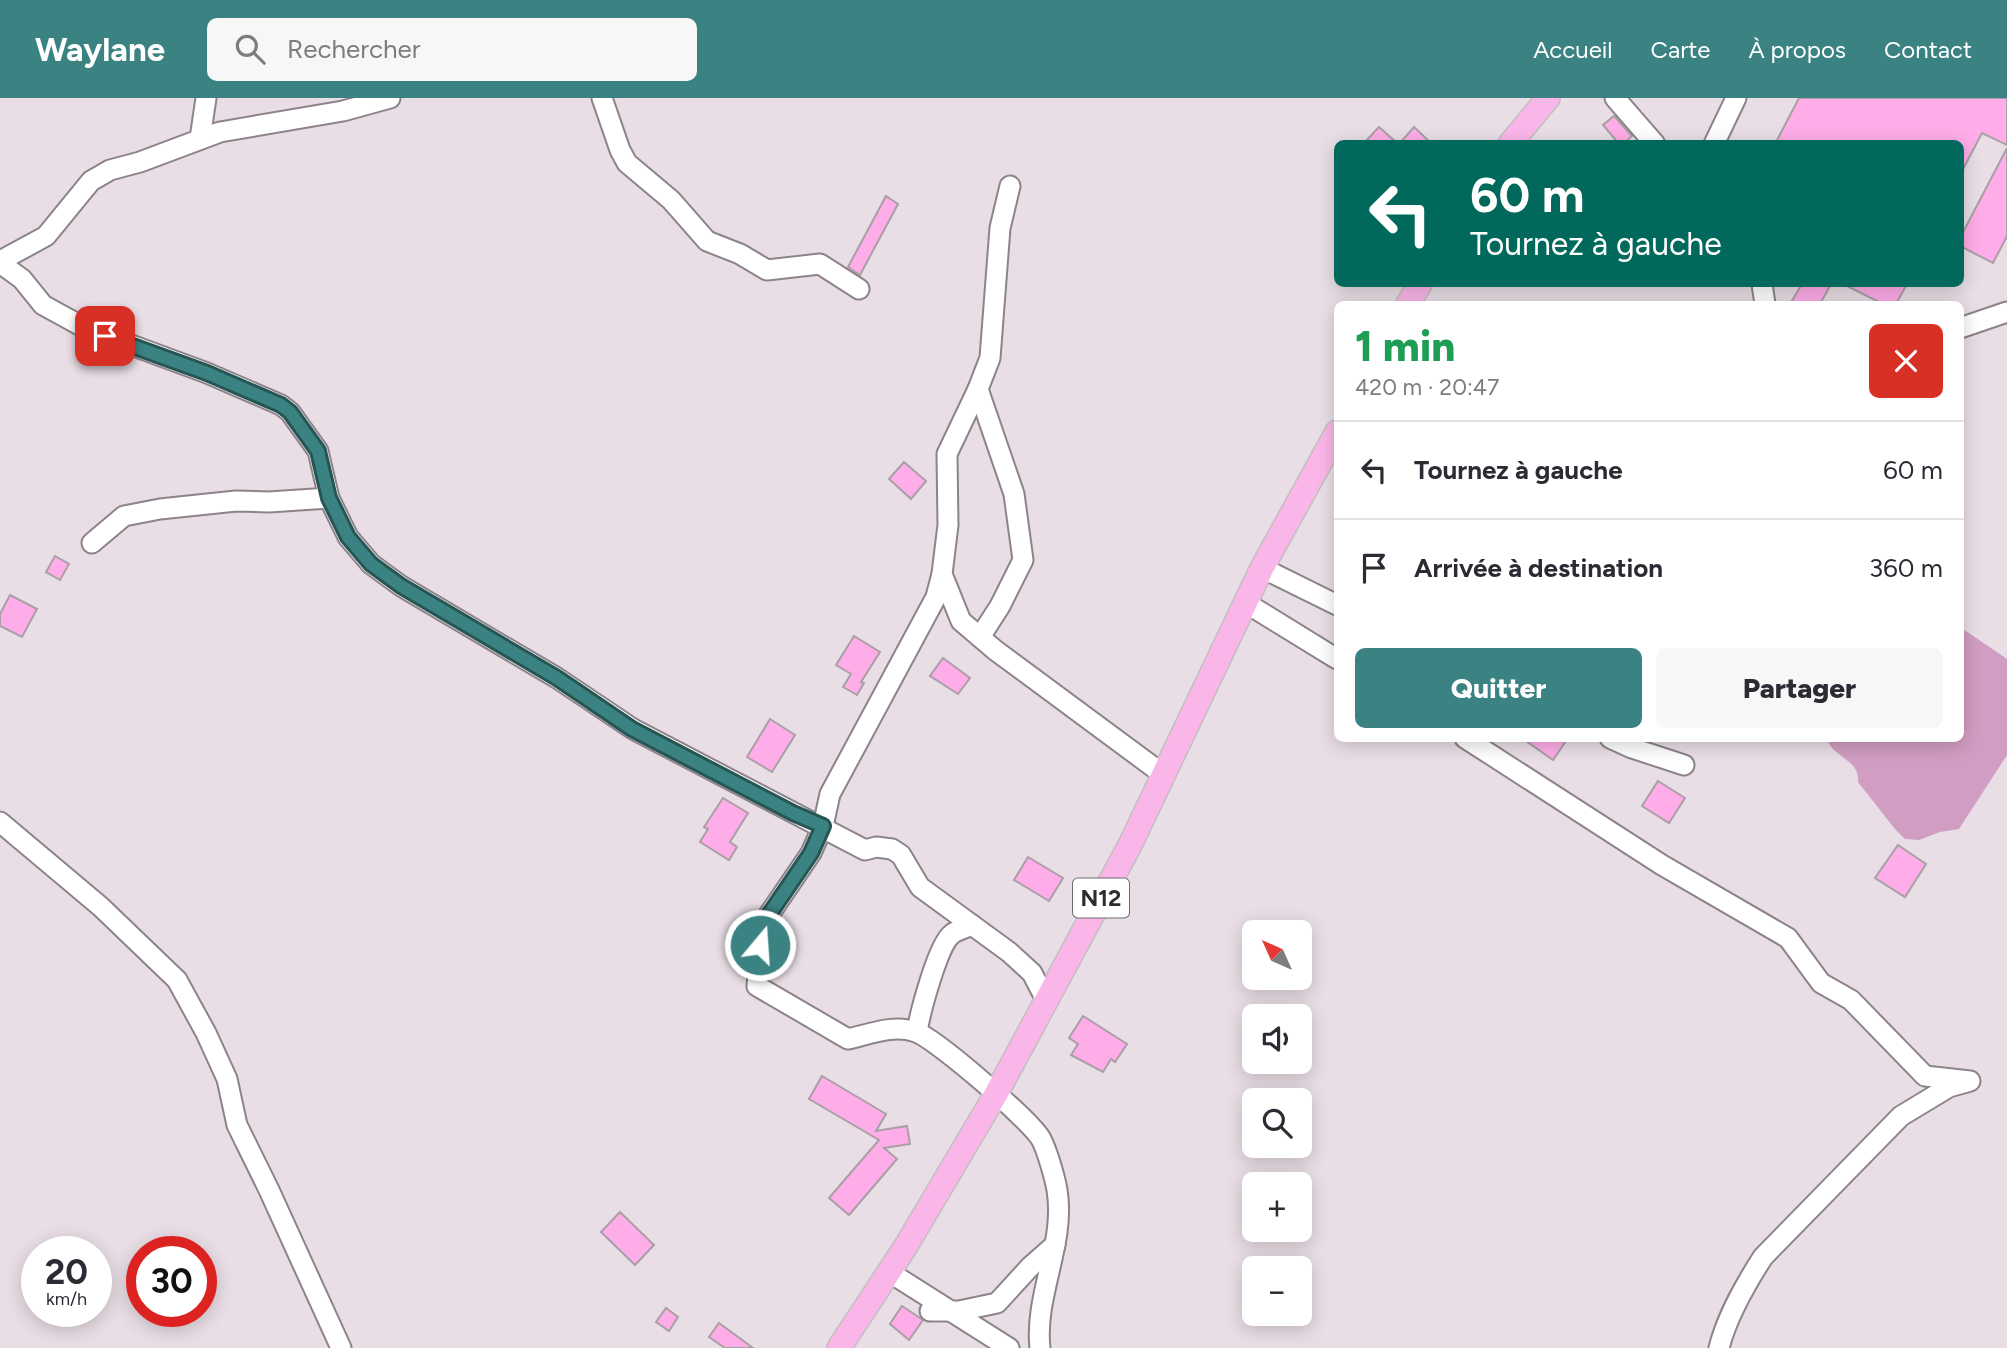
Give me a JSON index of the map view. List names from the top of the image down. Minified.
{"streets":{"main road":["N12"]},"north":"top left","page":{"header":"Waylane","search":"Rechercher","nav":["Accueil","Carte","À propos","Contact"],"turn":["60 m","Tournez à gauche"],"heading":["1 min","420 m · 20:47"],"list":[{"name":"Tournez à gauche","value":"60 m"},{"name":"Arrivée à destination","value":"360 m"}],"buttons":["Quitter","Partager"],"map_buttons":["+","−"],"speed":"20 km/h","limit":"30"}}
